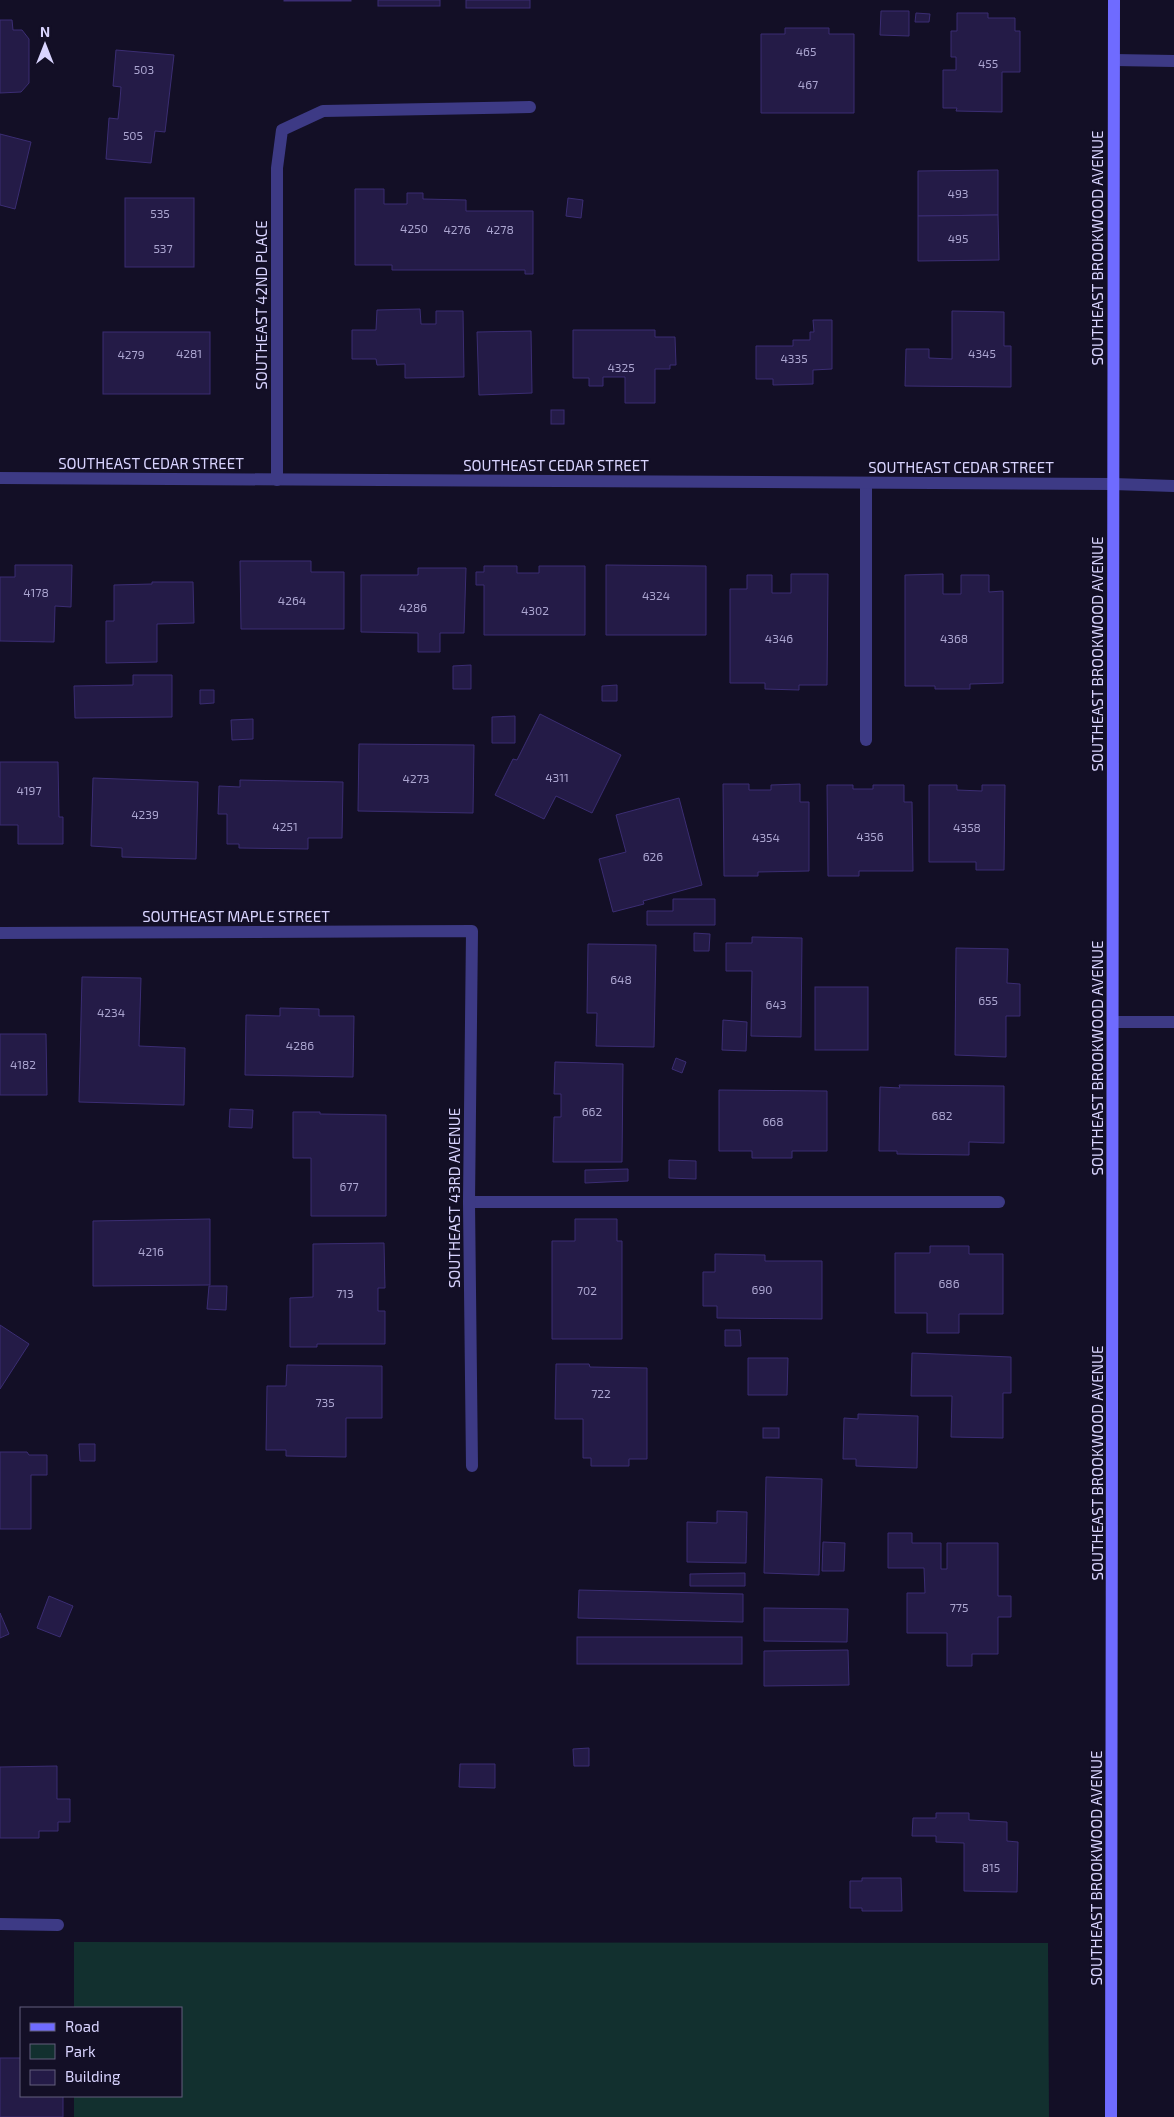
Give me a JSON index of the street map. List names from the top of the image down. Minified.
{"streets":{"main road":["SOUTHEAST BROOKWOOD AVENUE"],"street":["SOUTHEAST 42ND PLACE","SOUTHEAST CEDAR STREET","SOUTHEAST MAPLE STREET","SOUTHEAST 43RD AVENUE"]},"crossings":[["SOUTHEAST BROOKWOOD AVENUE","SOUTHEAST CEDAR STREET"],["SOUTHEAST 42ND PLACE","SOUTHEAST CEDAR STREET"],["SOUTHEAST MAPLE STREET","SOUTHEAST 43RD AVENUE"]],"house_numbers":["465","455","503","467","505","493","535","4250","4276","4278","495","537","4281","4345","4279","4335","4325","4178","4324","4264","4286","4302","4346","4368","4311","4273","4197","4239","4251","4358","4356","4354","626","648","655","643","4234","4286","4182","662","682","668","677","4216","686","690","702","713","722","735","775","815"],"legend":["Road","Park","Building"],"north":"top"}
